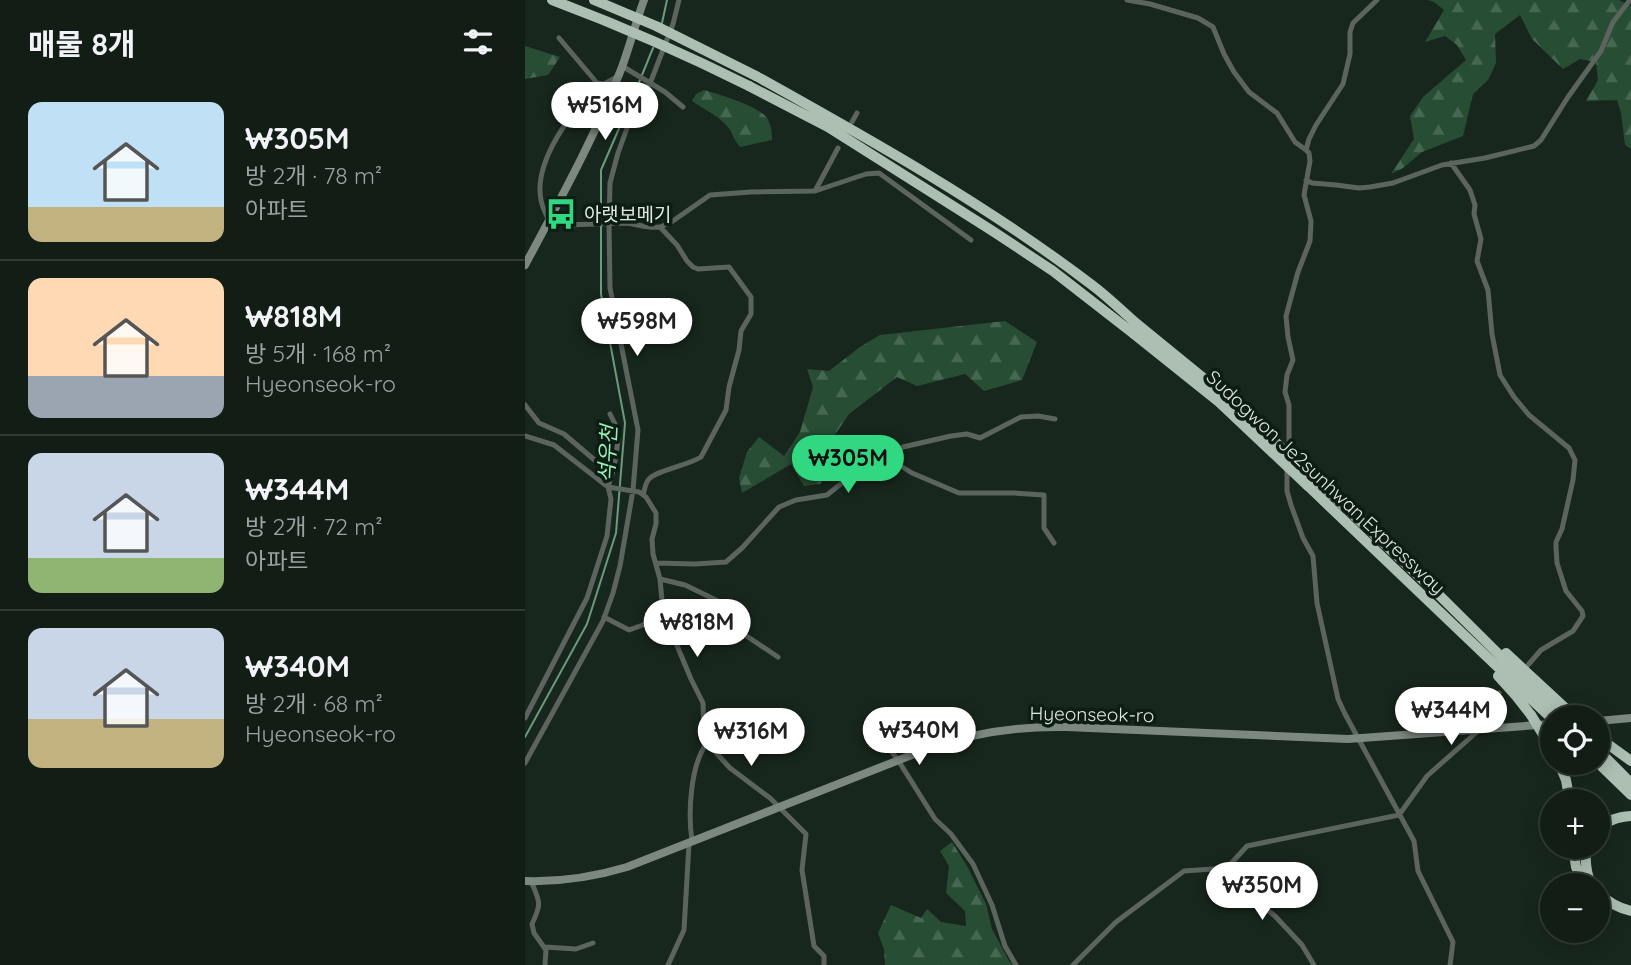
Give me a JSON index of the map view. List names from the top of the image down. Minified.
{"streets":{"highway":["Sudogwon Je2sunhwan Expressway"],"street":["Hyeonseok-ro"]},"water":["석우천"],"places":{"bus stop":["아랫보메기"]},"page":{"heading":"매물 8개","price":["₩516M","₩598M","₩305M","₩818M","₩344M","₩340M","₩316M","₩350M"],"list":[{"name":"₩305M","note":"방 2개 · 78 m² · 아파트"},{"name":"₩818M","note":"방 5개 · 168 m² · Hyeonseok-ro"},{"name":"₩344M","note":"방 2개 · 72 m² · 아파트"},{"name":"₩340M","note":"방 2개 · 68 m² · Hyeonseok-ro"}],"map_buttons":["+","−"]}}
